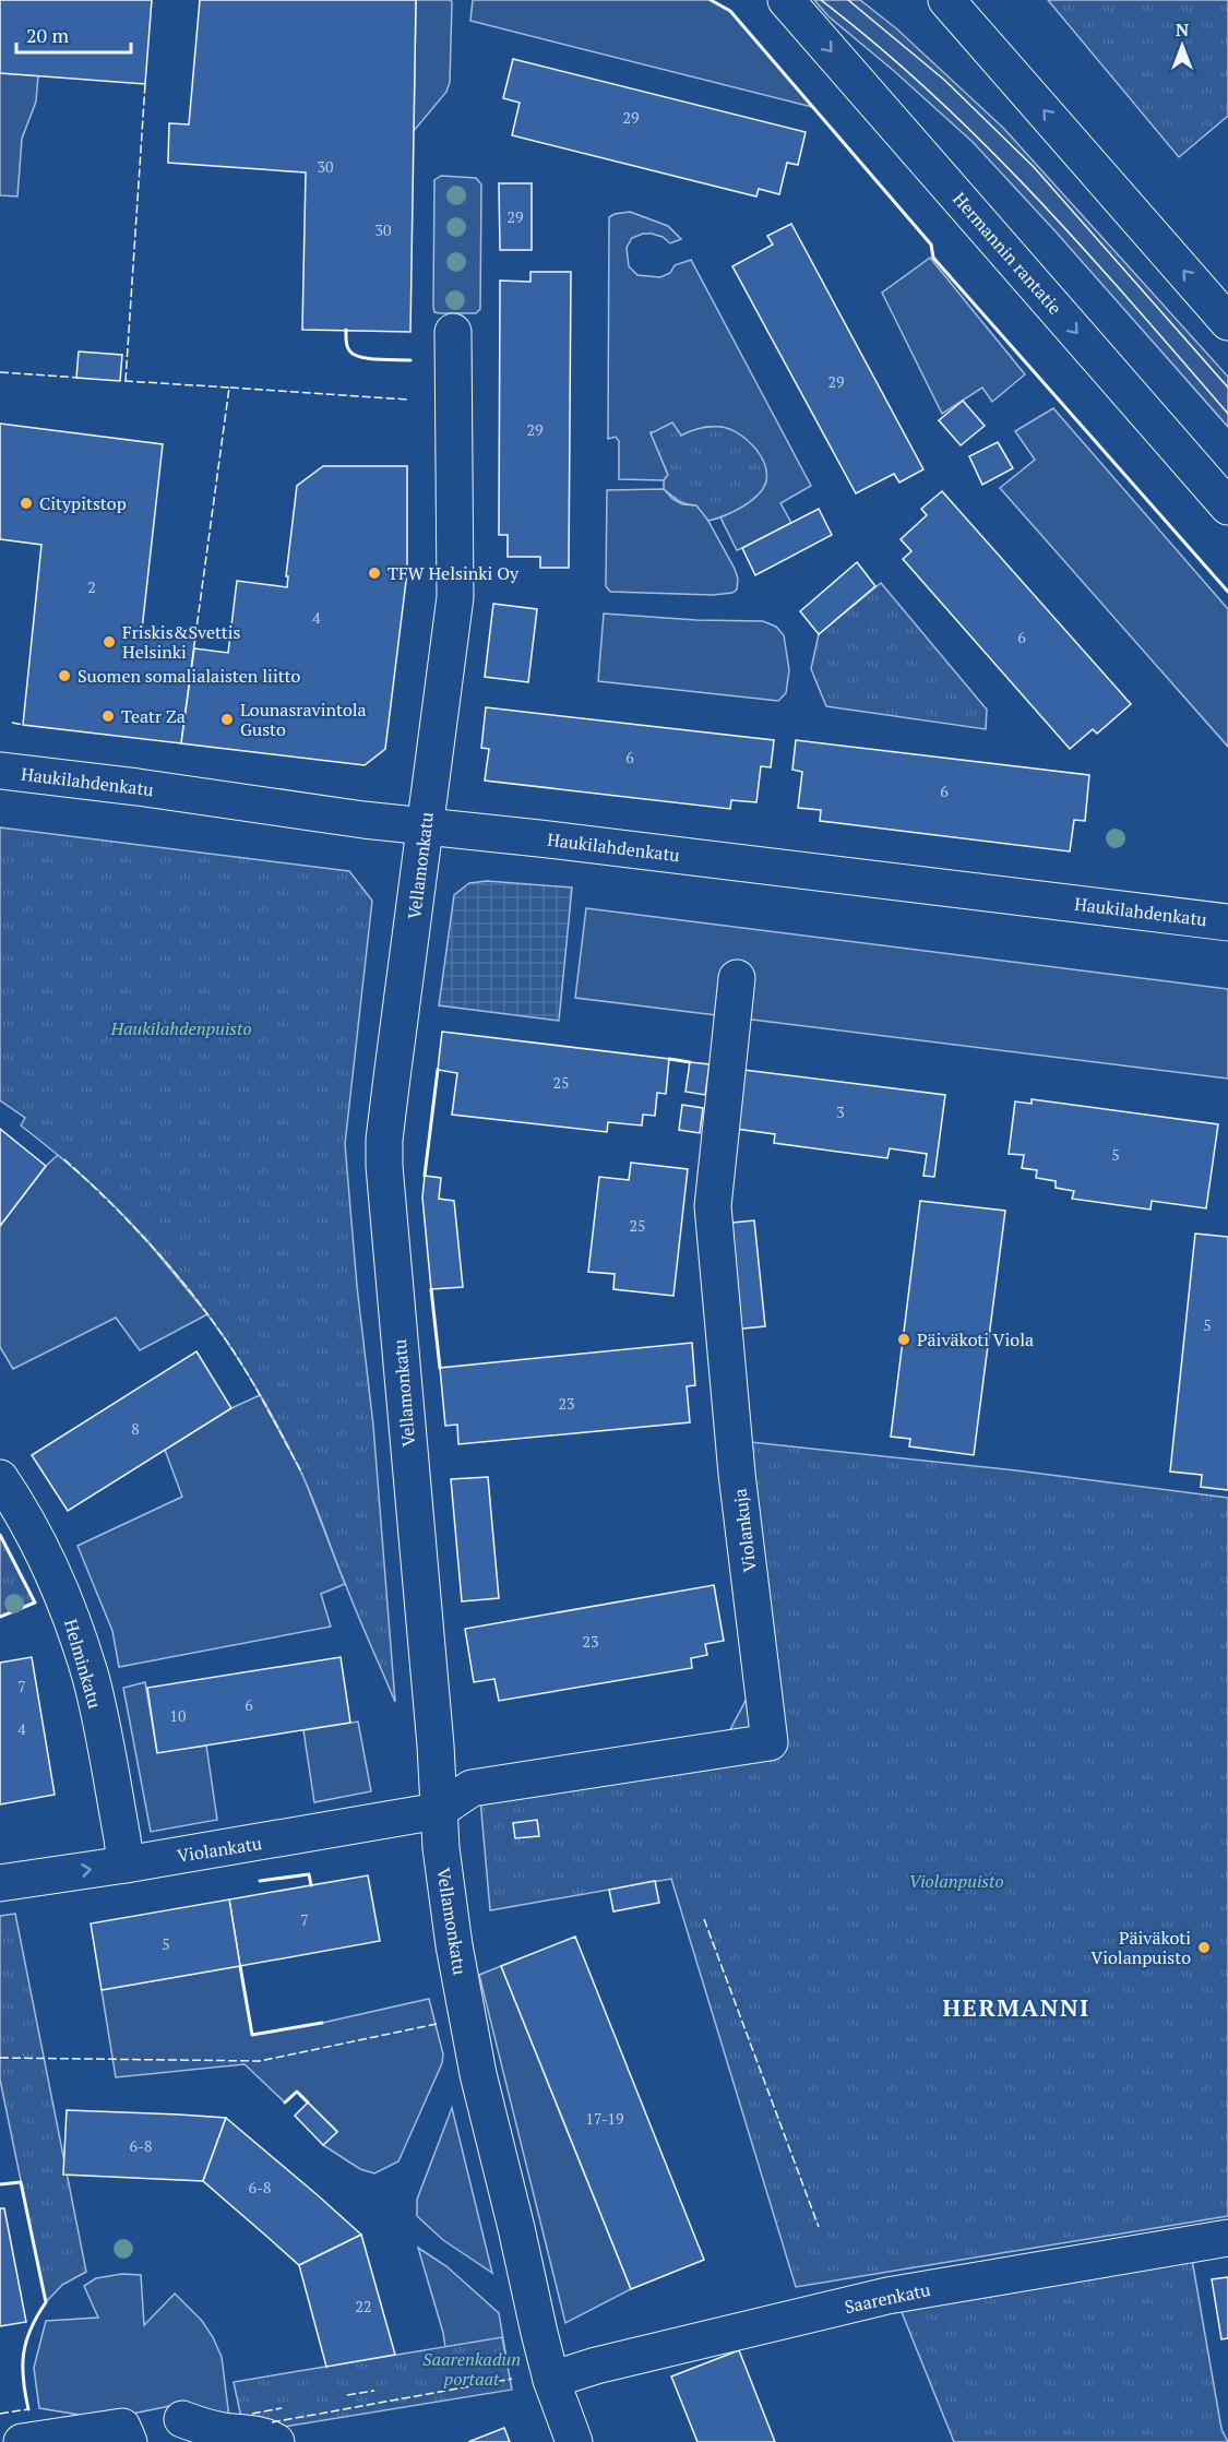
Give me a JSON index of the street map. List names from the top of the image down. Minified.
{"streets":{"street":["Hermannin rantatie","Haukilahdenkatu","Vellamonkatu","Violankuja","Helminkatu","Violankatu","Saarenkatu"]},"crossings":[["Haukilahdenkatu","Vellamonkatu"],["Vellamonkatu","Violankuja"],["Vellamonkatu","Violankatu"],["Vellamonkatu","Saarenkatu"],["Violankuja","Violankatu"],["Helminkatu","Violankatu"]],"districts":["HERMANNI"],"parks":["Haukilahdenpuisto","Violanpuisto","Saarenkadun portaat"],"places":["Citypitstop","TFW Helsinki Oy","Friskis&Svettis Helsinki","Suomen somalialaisten liitto","Teatr Za","Lounasravintola Gusto","Päiväkoti Viola","Päiväkoti Violanpuisto"],"house_numbers":["29","30","29","30","29","29","2","4","6","6","6","25","3","5","25","5","23","8","23","7","6","10","4","7","5","17-19","6-8","6-8","22"],"scale_bar":"20 m","north":"top"}
